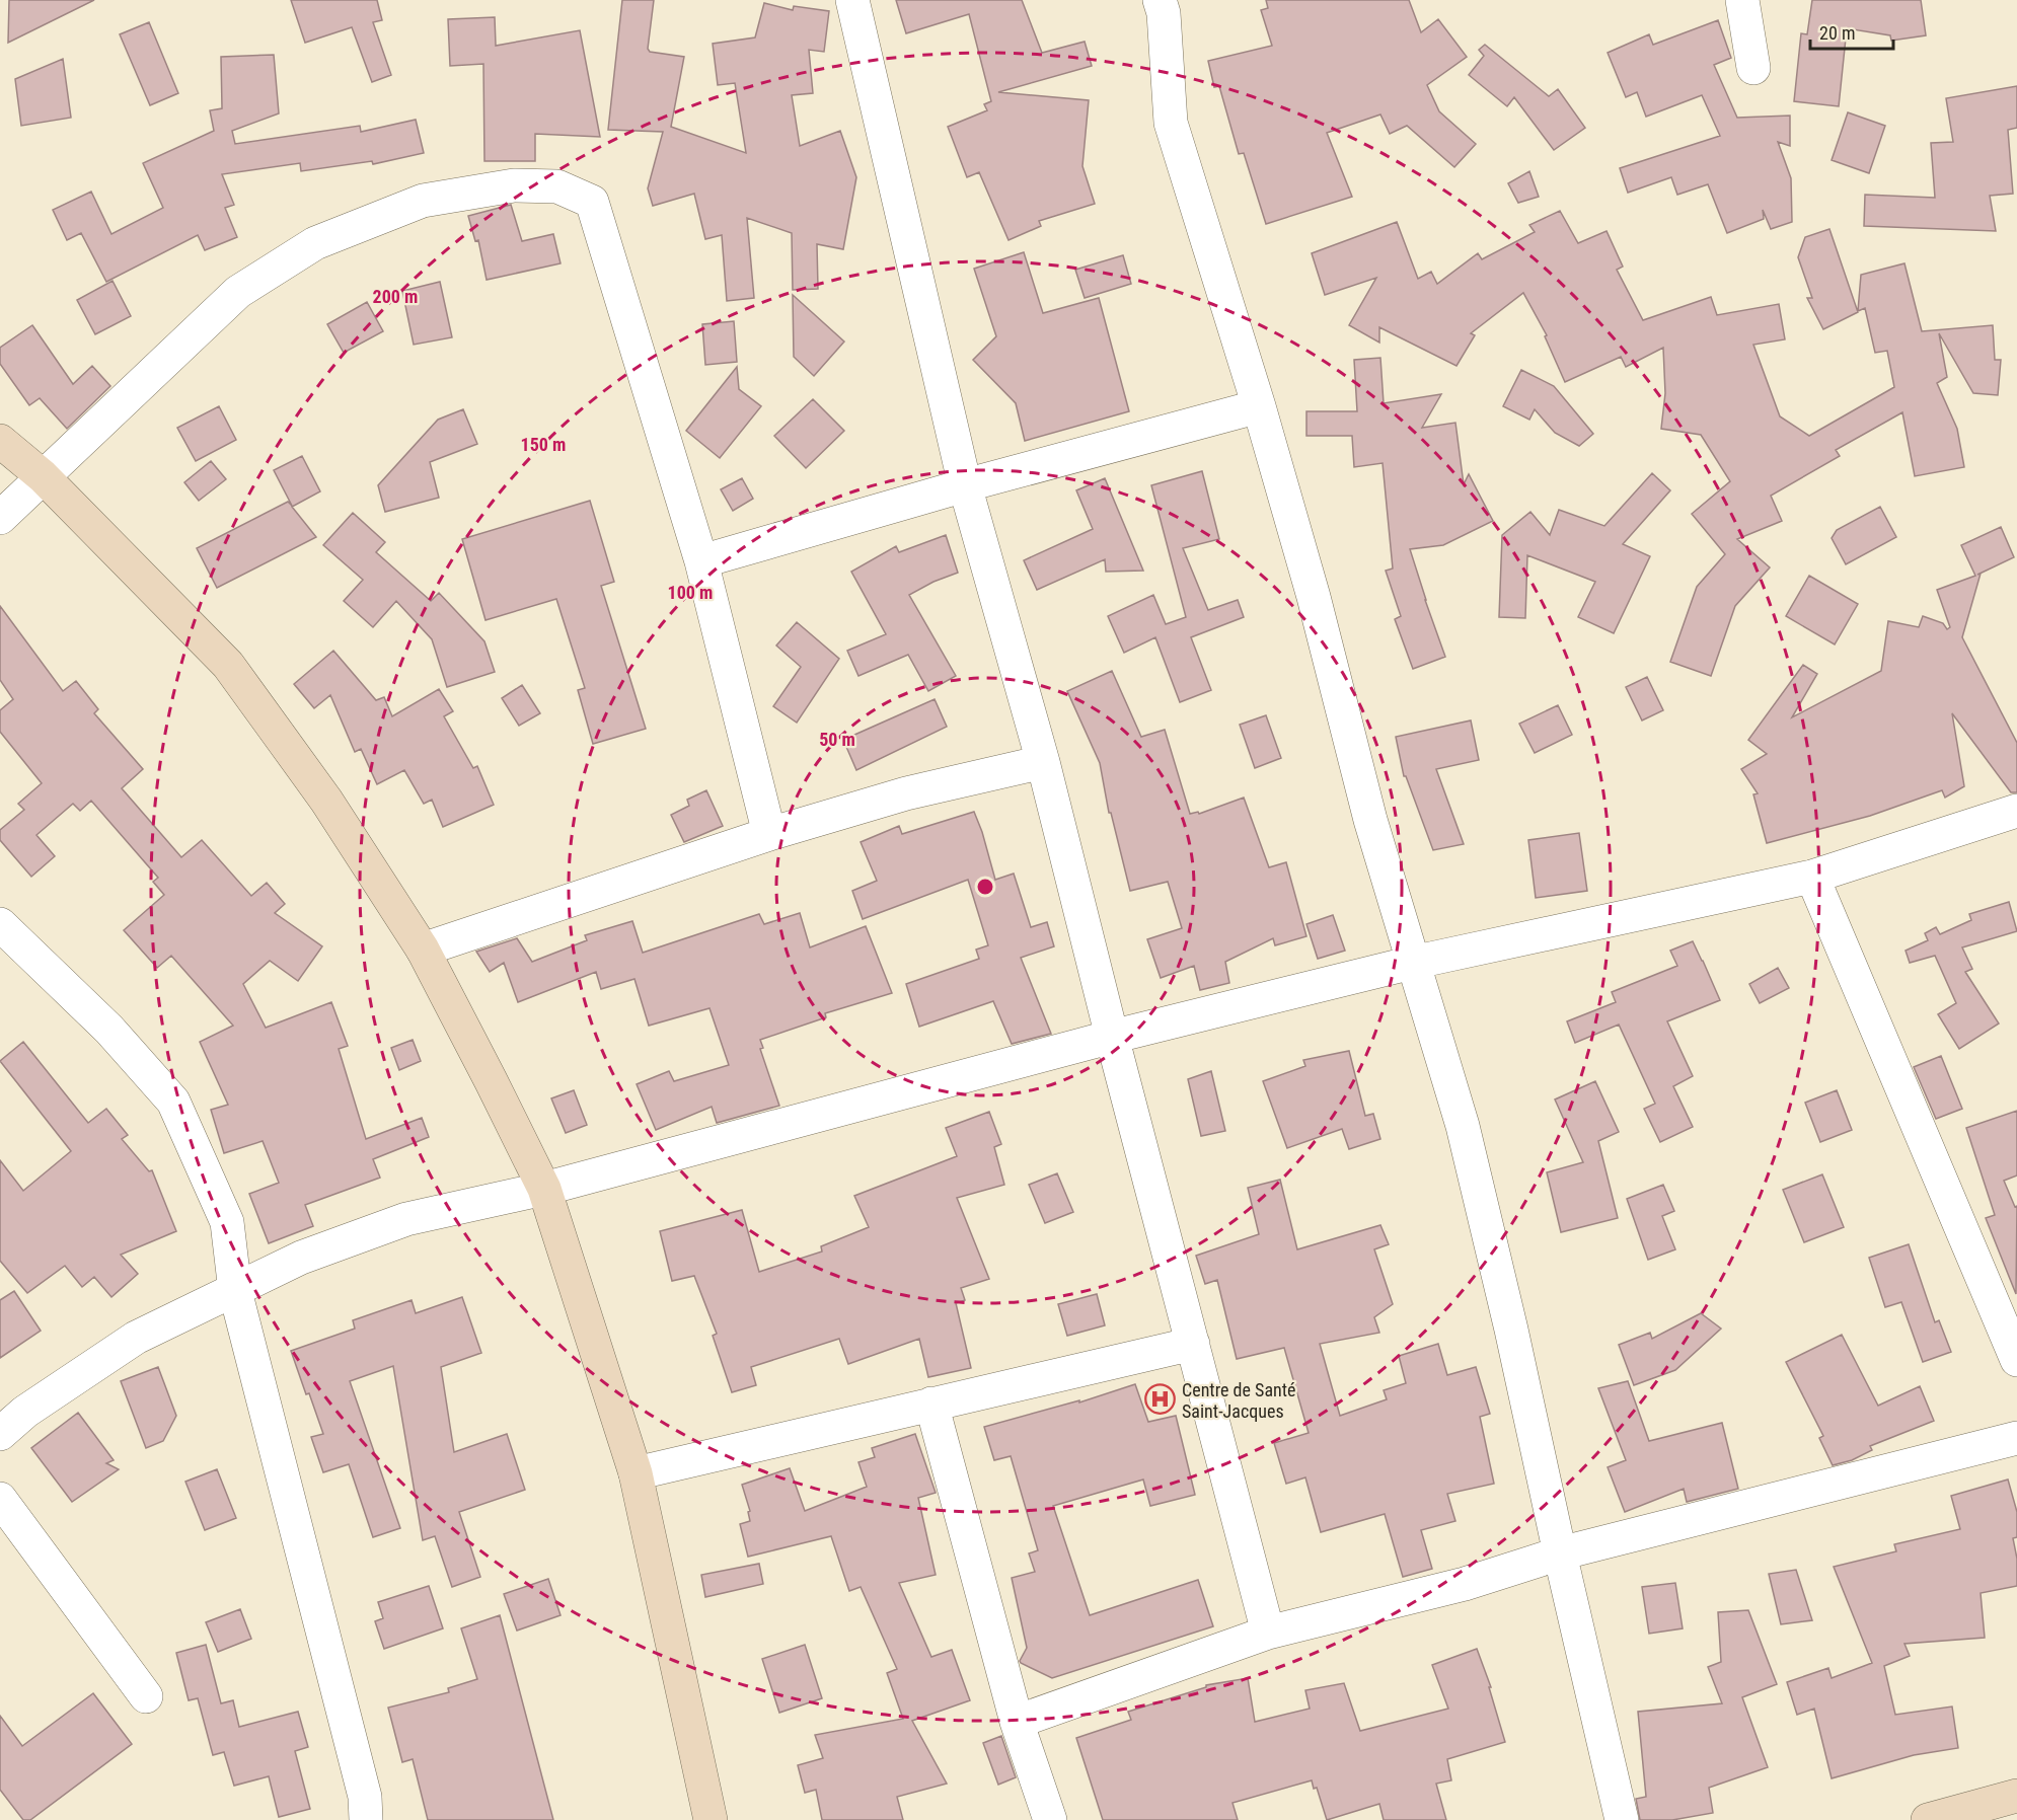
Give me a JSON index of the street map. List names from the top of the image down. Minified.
{"places":{"hospital":["Centre de Santé Saint-Jacques"]},"scale_bar":"20 m","rings":["200 m","150 m","100 m","50 m"]}
